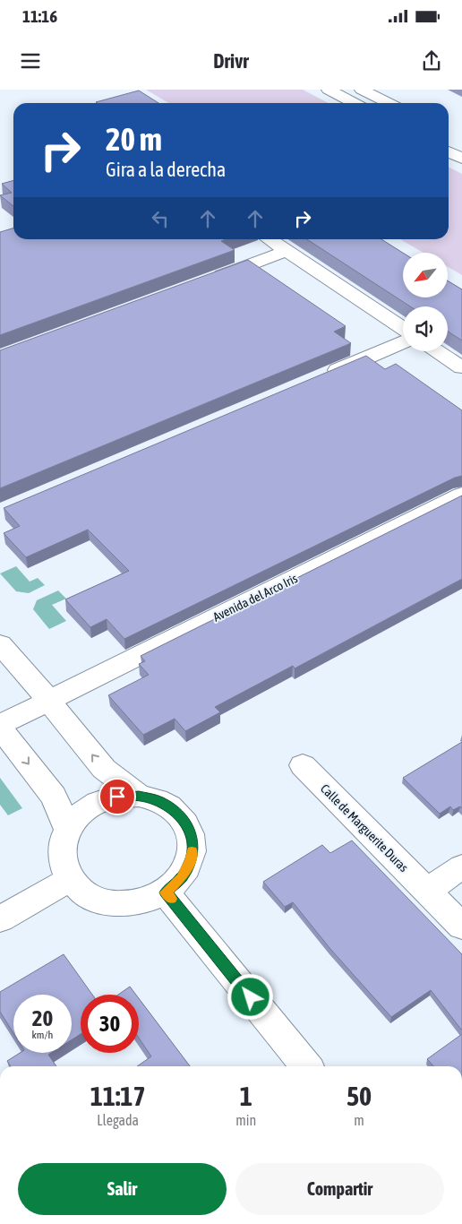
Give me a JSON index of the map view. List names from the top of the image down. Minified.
{"streets":{"street":["Avenida del Arco Iris","Calle de Marguerite Duras"]},"north":"bottom left","page":{"status":"11:16","header":"Drivr","turn":["20 m","Gira a la derecha"],"speed":"20 km/h","limit":"30","eta":["11:17","Llegada","1","min","50","m"],"buttons":["Salir","Compartir"]}}
